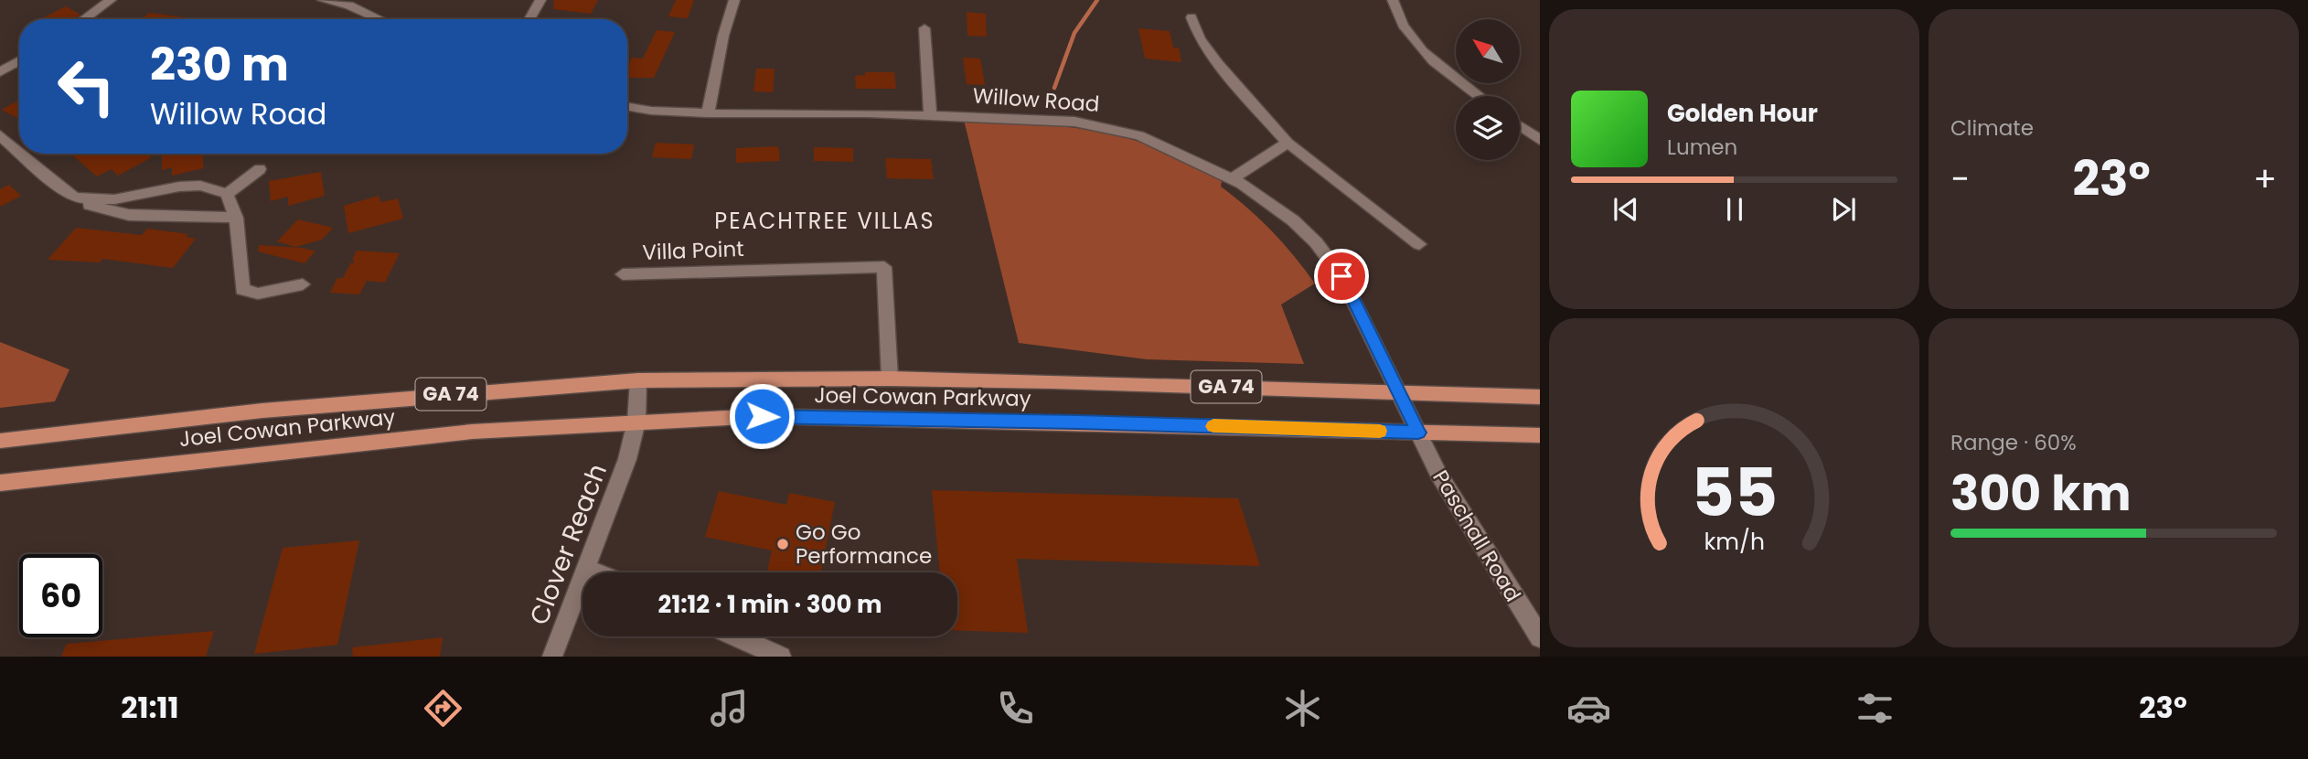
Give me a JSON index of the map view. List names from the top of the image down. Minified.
{"streets":{"main road":["GA 74","Joel Cowan Parkway"],"street":["Willow Road","Villa Point","Paschall Road","Clover Reach"]},"crossings":[["Willow Road","Joel Cowan Parkway"],["Willow Road","Paschall Road"],["Villa Point","Joel Cowan Parkway"],["Joel Cowan Parkway","Paschall Road"],["Joel Cowan Parkway","Clover Reach"]],"districts":["PEACHTREE VILLAS"],"places":["Go Go Performance"],"north":"top left","page":{"tile":["Climate",["Range · 60%","300 km"]],"turn":["230 m","Willow Road"],"song":["Golden Hour","Lumen"],"heat":["−","23°","+"],"limit":"60","trip":"21:12 · 1 min · 300 m","tabs":["21:11","23°"],"gauge":["55","km/h"]}}
